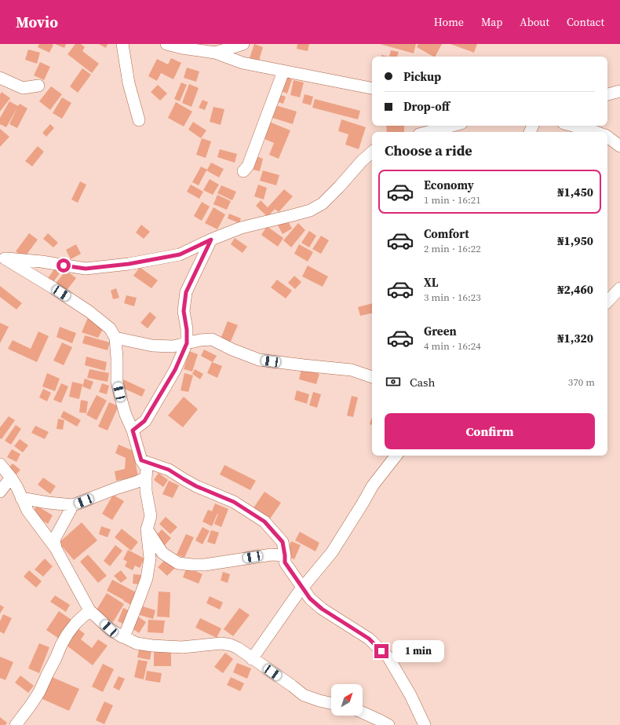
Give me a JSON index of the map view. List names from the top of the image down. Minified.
{"north":"top right","page":{"header":"Movio","nav":["Home","Map","About","Contact"],"banner":["Pickup","Drop-off"],"heading":"Choose a ride","list":[{"name":"Economy","note":"1 min · 16:21","value":"₦1,450"},{"name":"Comfort","note":"2 min · 16:22","value":"₦1,950"},{"name":"XL","note":"3 min · 16:23","value":"₦2,460"},{"name":"Green","note":"4 min · 16:24","value":"₦1,320"}],"pay":["Cash","370 m"],"buttons":"Confirm","bubble":"1 min"}}
